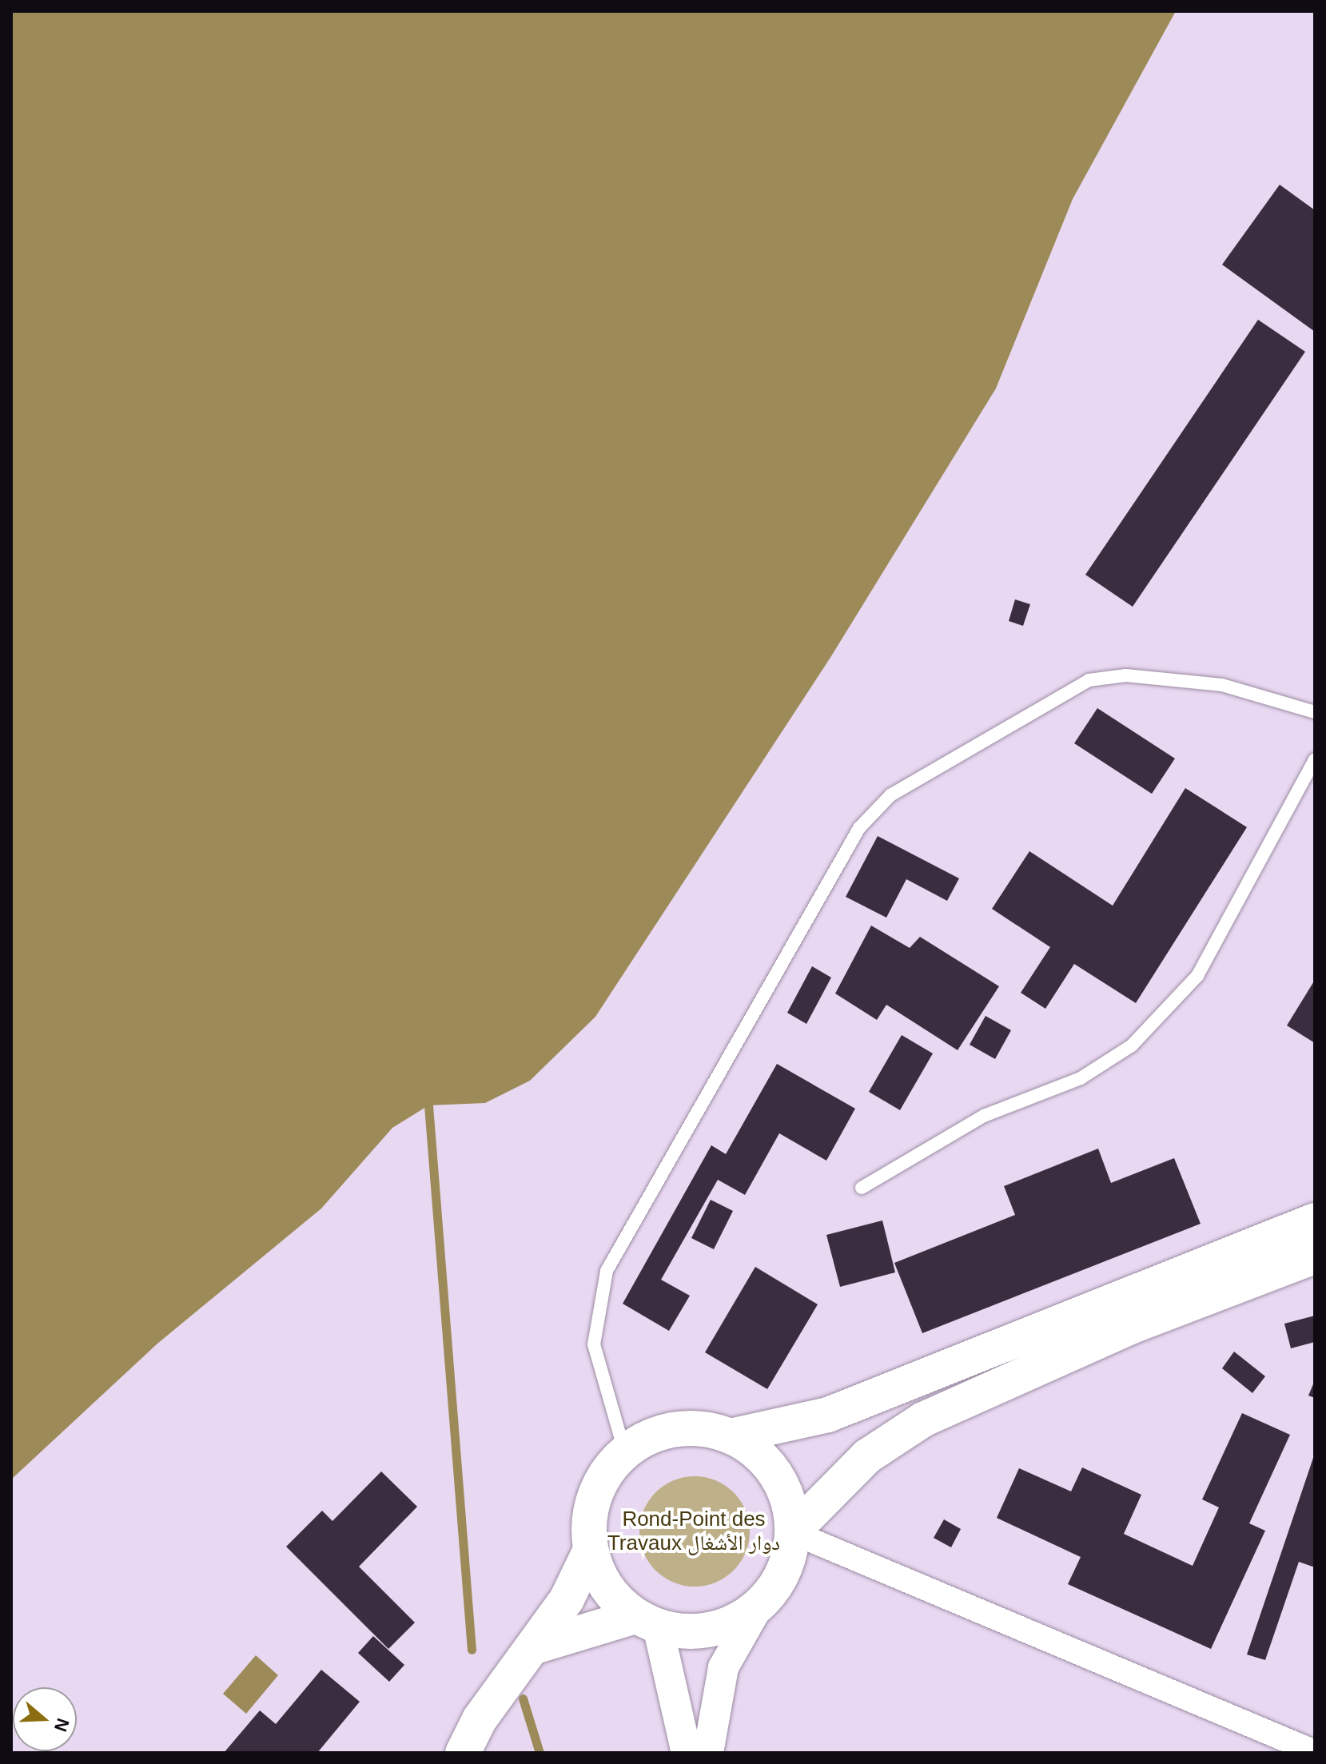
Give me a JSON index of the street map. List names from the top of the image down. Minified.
{"parks":["Rond-Point des Travaux دوار الأشغال"],"north":"right"}
